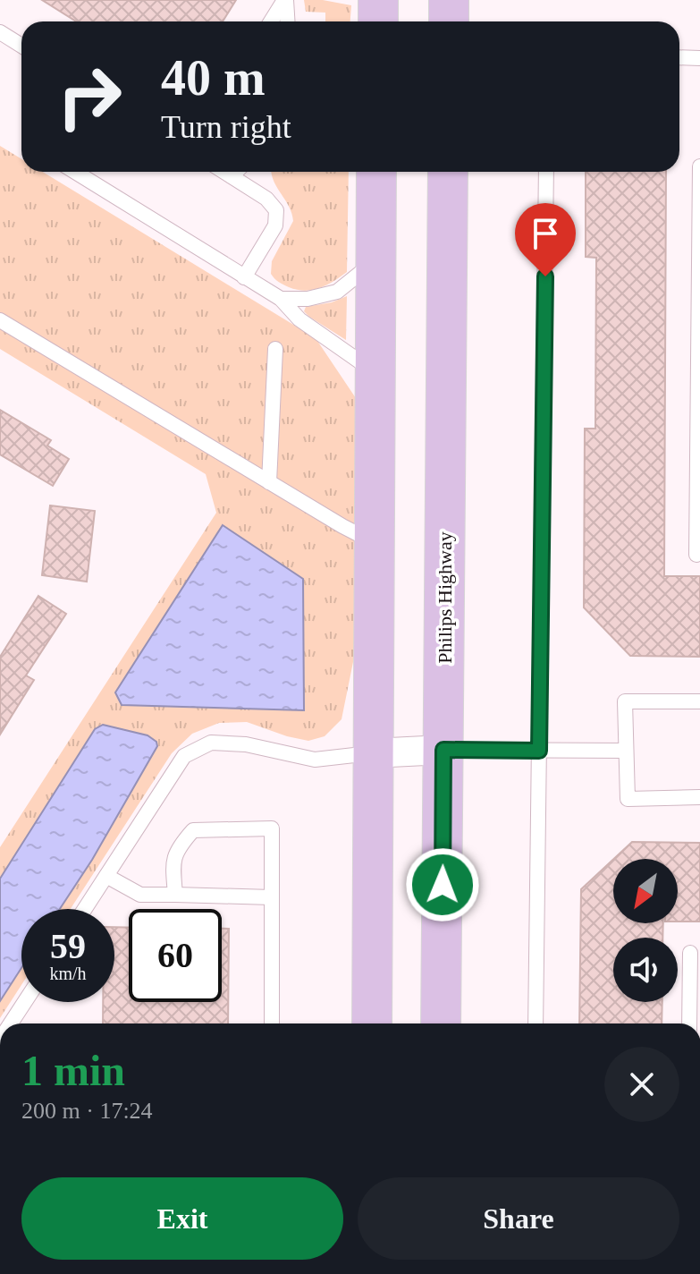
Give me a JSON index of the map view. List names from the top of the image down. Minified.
{"streets":{"main road":["Philips Highway"]},"north":"bottom left","page":{"turn":["40 m","Turn right"],"speed":"59 km/h","limit":"60","heading":["1 min","200 m · 17:24"],"buttons":["Exit","Share"]}}
